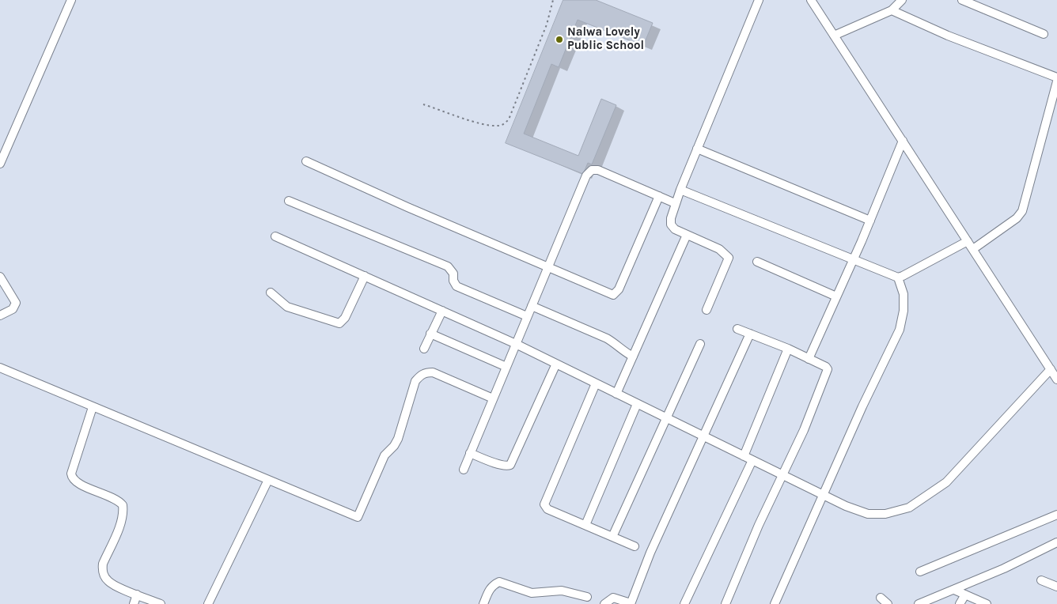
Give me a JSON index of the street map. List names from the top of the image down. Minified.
{"places":["Nalwa Lovely Public School"]}
